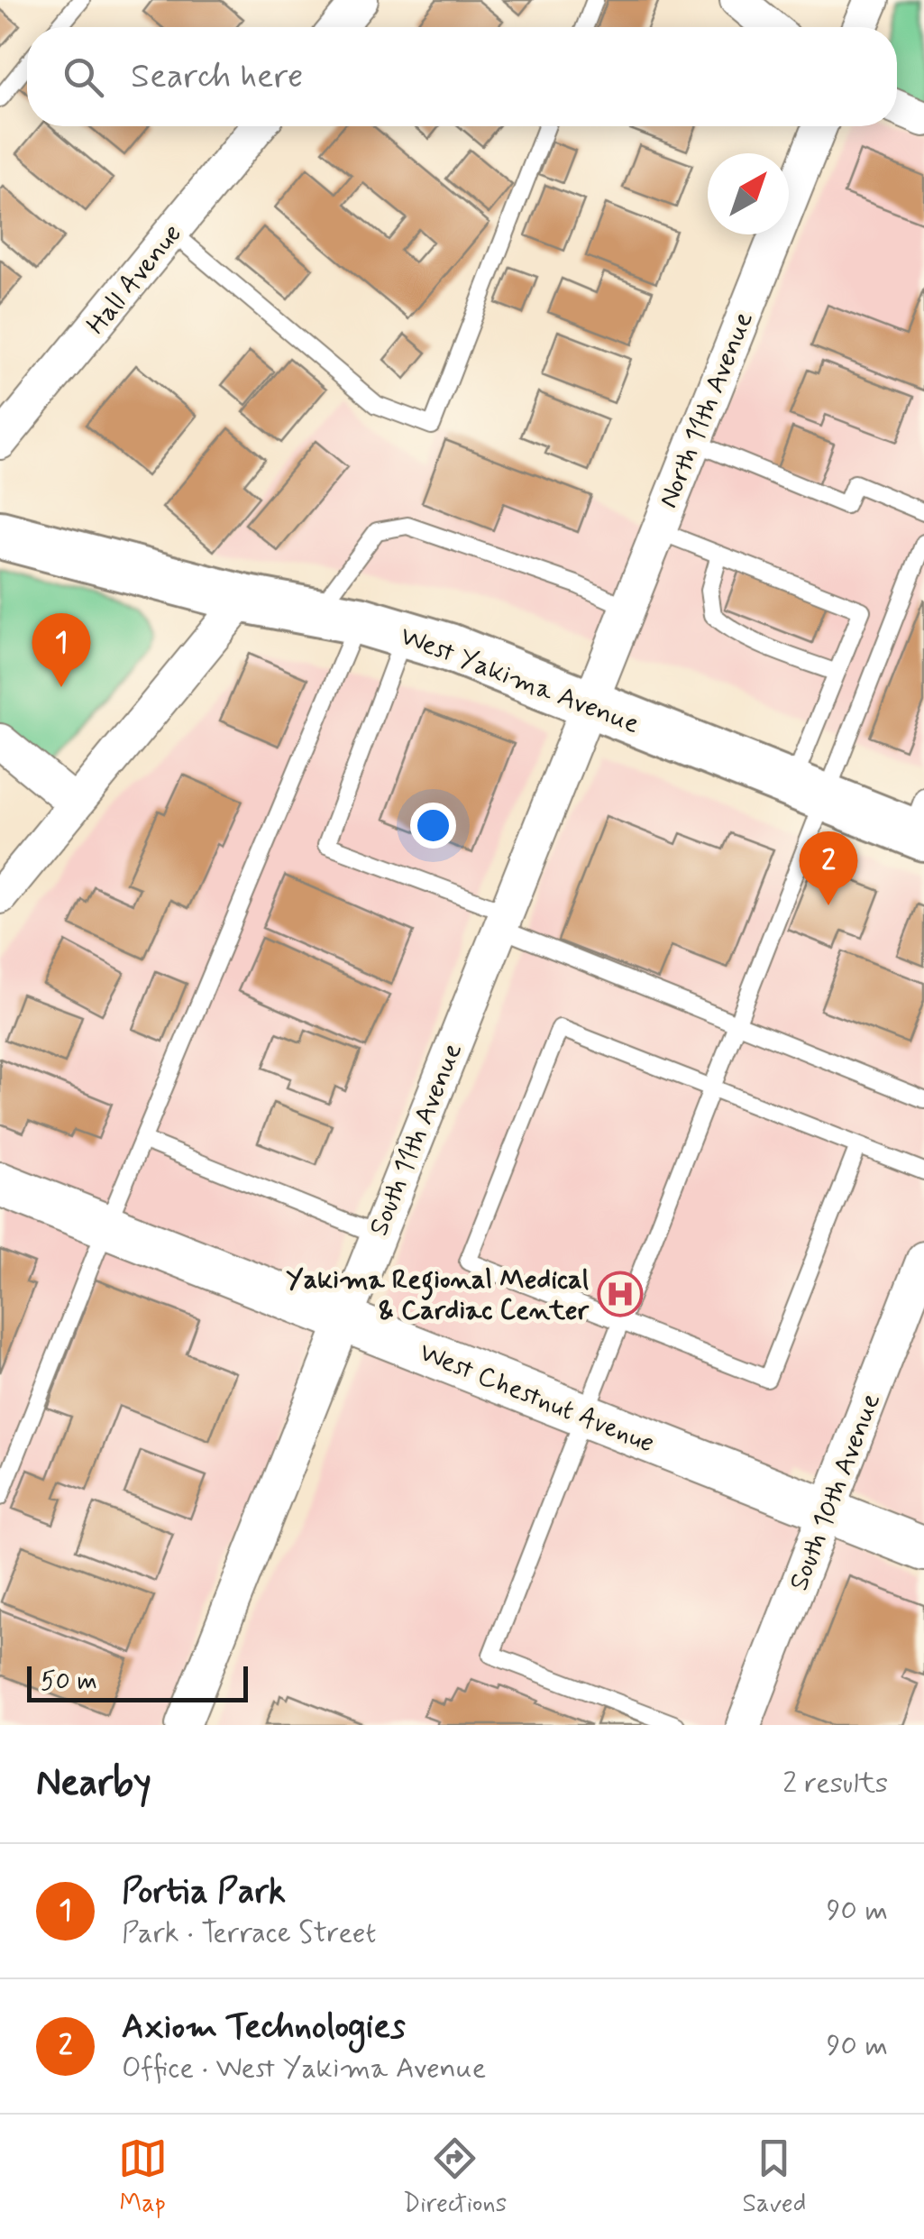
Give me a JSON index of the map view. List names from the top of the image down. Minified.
{"streets":{"main road":["West Yakima Avenue"],"street":["Hall Avenue","North 11th Avenue","South 11th Avenue","West Chestnut Avenue","South 10th Avenue"]},"crossings":[["North 11th Avenue","West Yakima Avenue"],["North 11th Avenue","South 11th Avenue"],["West Yakima Avenue","South 11th Avenue"],["South 11th Avenue","West Chestnut Avenue"],["West Chestnut Avenue","South 10th Avenue"]],"places":{"hospital":["Yakima Regional Medical & Cardiac Center"]},"scale_bar":"50 m","north":"top right","page":{"search":"Search here","pins":["1","2"],"scale":"50 m","heading":["Nearby","2 results"],"list":[{"mark":"1","name":"Portia Park","note":"Park · Terrace Street","value":"90 m"},{"mark":"2","name":"Axiom Technologies","note":"Office · West Yakima Avenue","value":"90 m"}],"nav":["Map","Directions","Saved"]}}
